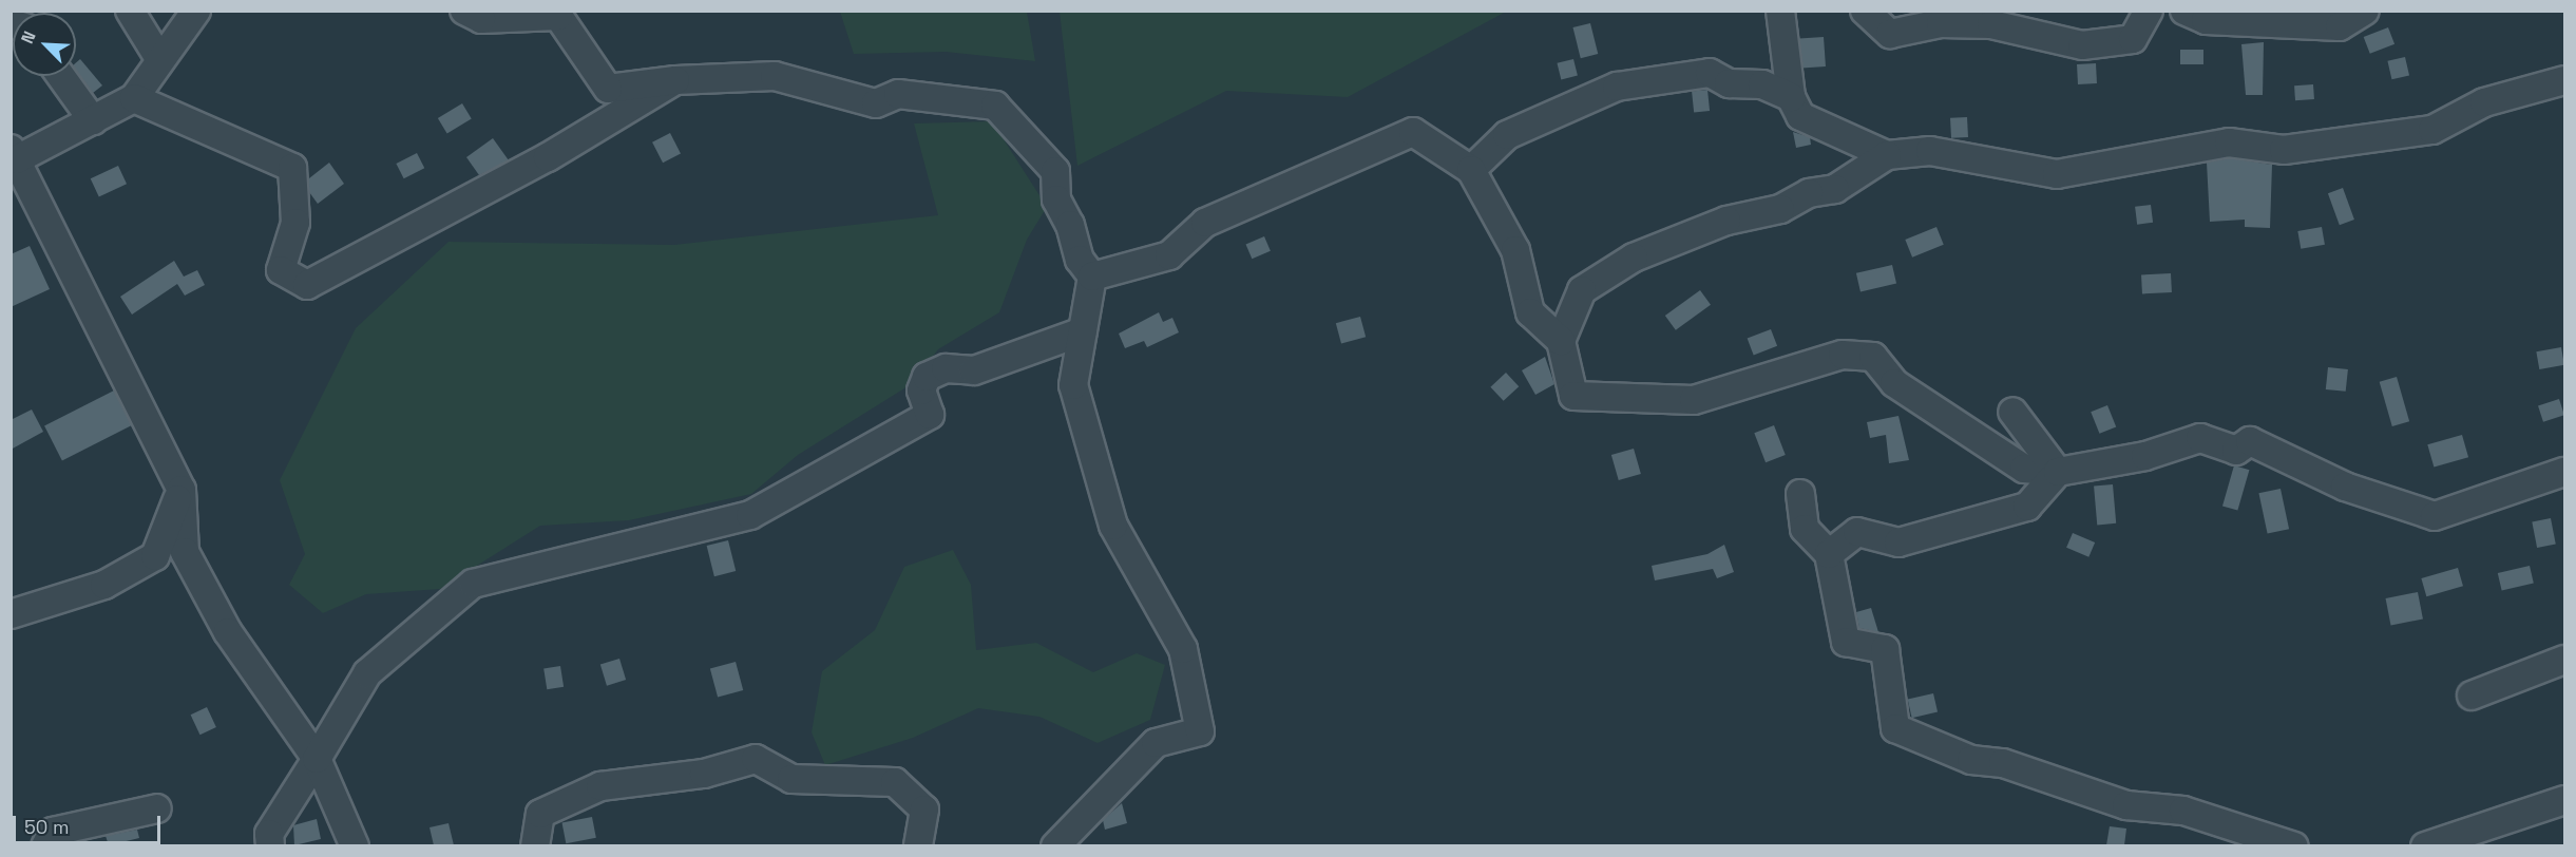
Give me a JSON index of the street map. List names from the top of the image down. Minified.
{"scale_bar":"50 m","north":"top left"}
